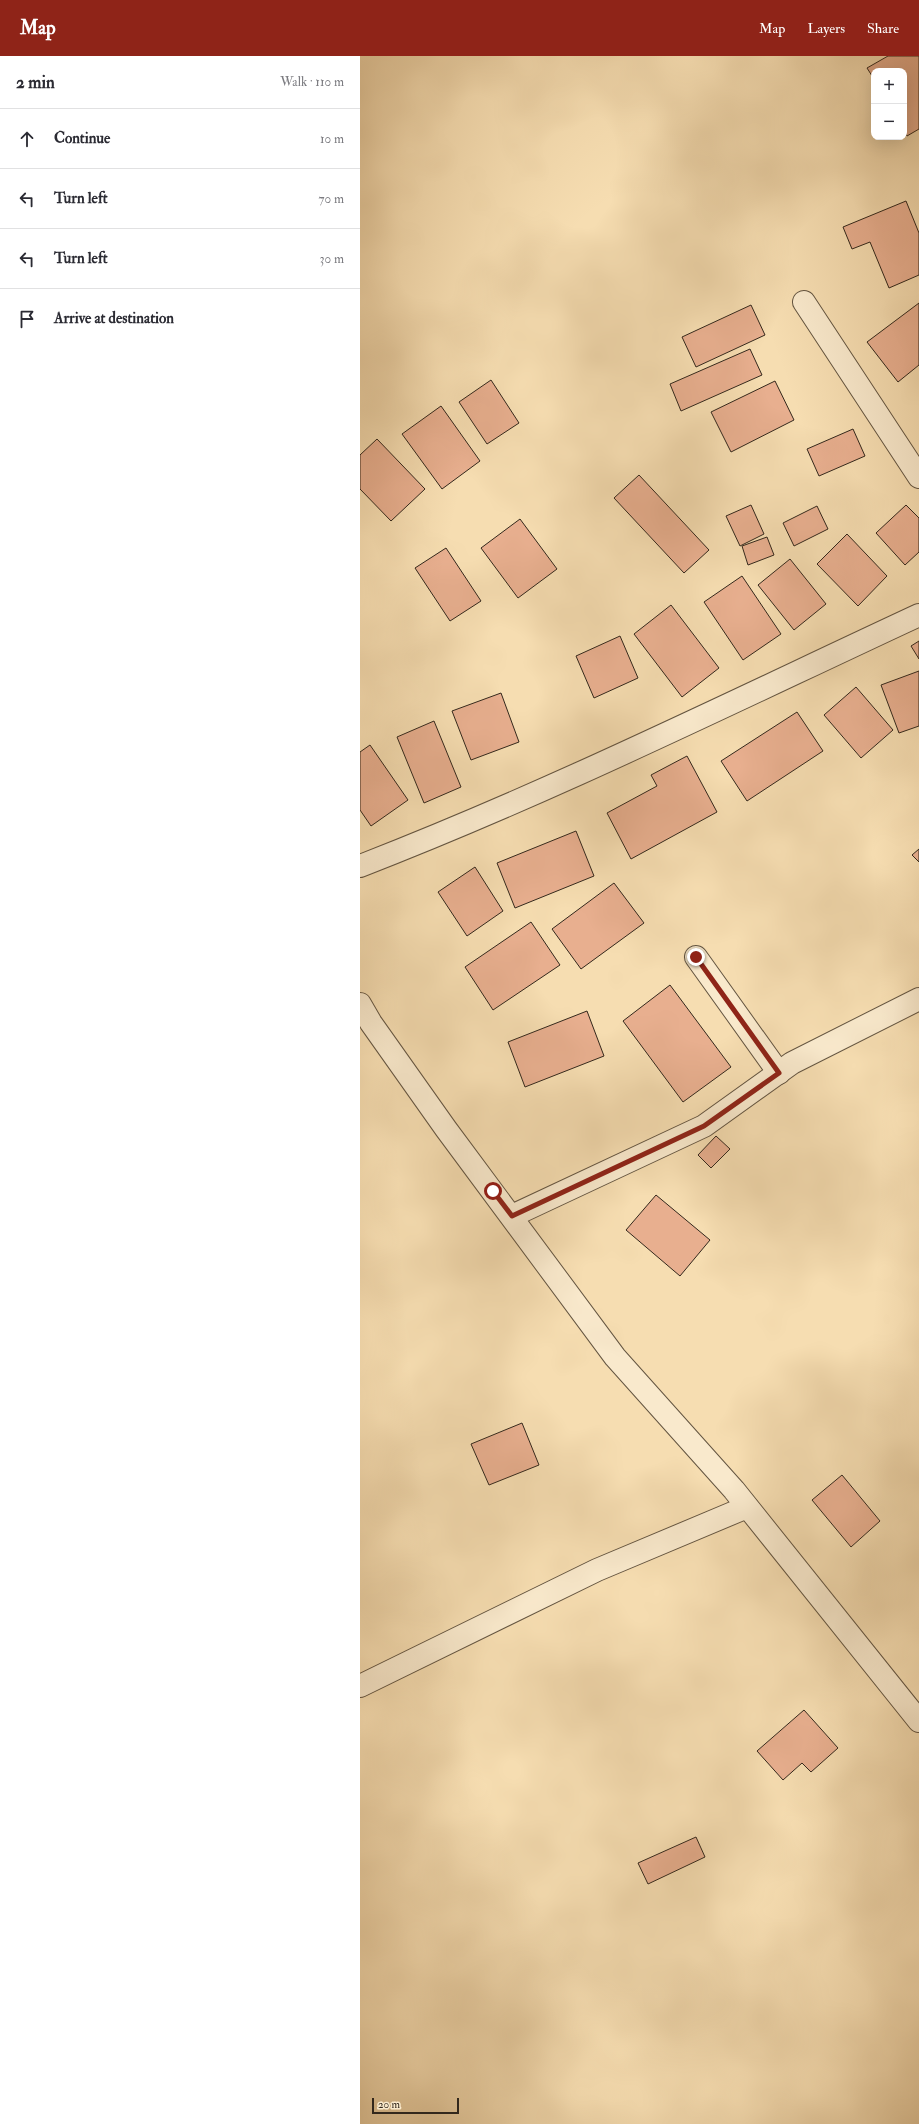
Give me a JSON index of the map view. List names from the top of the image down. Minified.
{"scale_bar":"20 m","page":{"header":"Map","nav":["Map","Layers","Share"],"heading":["2 min","Walk · 110 m"],"map_buttons":["+","−"],"list":[["Continue","10 m"],["Turn left","70 m"],["Turn left","30 m"],"Arrive at destination"],"scale":"20 m"}}
